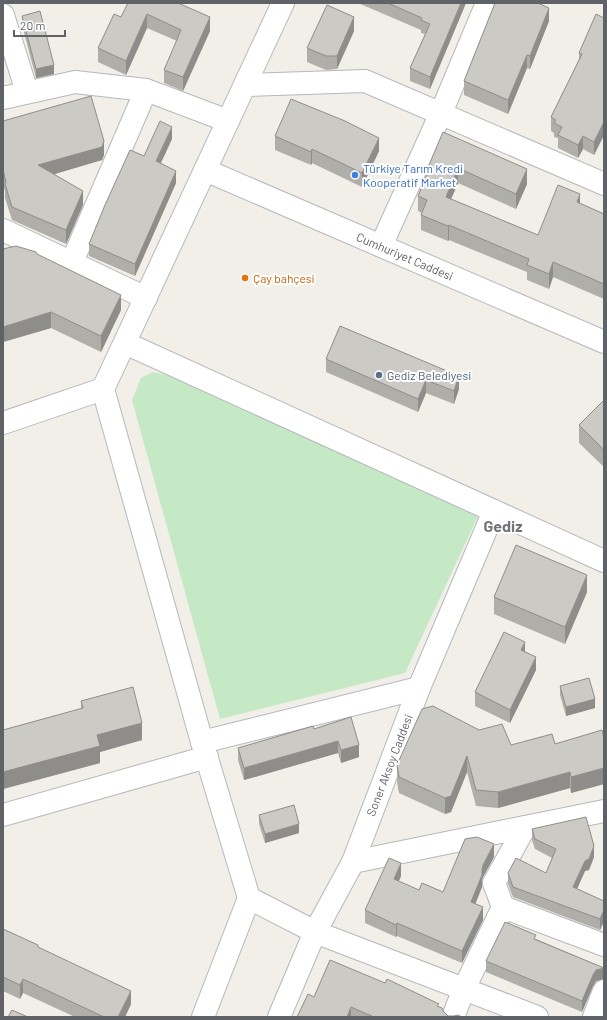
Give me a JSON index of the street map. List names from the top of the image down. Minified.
{"streets":{"street":["Cumhuriyet Caddesi","Soner Aksoy Caddesi"]},"districts":["Gediz"],"places":["Türkiye Tarım Kredi Kooperatif Market","Çay bahçesi","Gediz Belediyesi"],"scale_bar":"20 m"}
